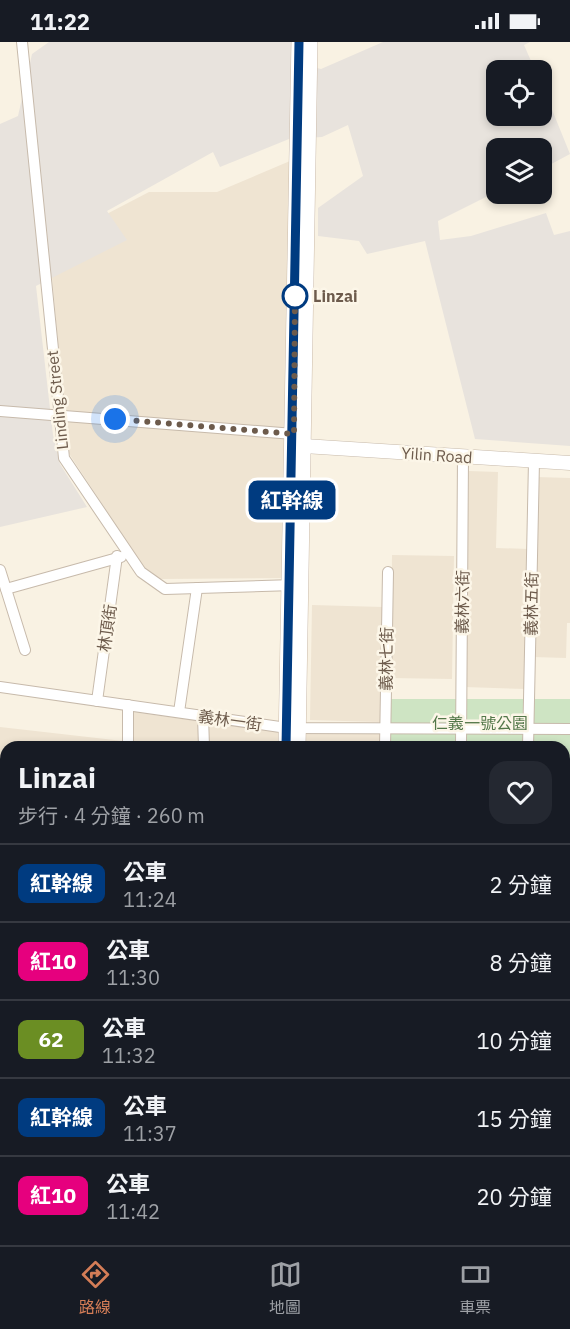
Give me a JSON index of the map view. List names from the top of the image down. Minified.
{"streets":{"street":["Linding Street","Yilin Road","義林六街","義林五街","林頂街","義林七街","義林一街"]},"crossings":[["Yilin Road","義林六街"],["Yilin Road","義林五街"],["義林六街","義林一街"],["義林五街","義林一街"],["林頂街","義林一街"],["義林七街","義林一街"]],"parks":["仁義一號公園"],"places":["Linzai"],"lines":["bus line 紅幹線"],"page":{"status":"11:22","on_map":"紅幹線","heading":["Linzai","步行 · 4 分鐘 · 260 m"],"list":[{"mark":"紅幹線","name":"公車","note":"11:24","value":"2 分鐘"},{"mark":"紅10","name":"公車","note":"11:30","value":"8 分鐘"},{"mark":"62","name":"公車","note":"11:32","value":"10 分鐘"},{"mark":"紅幹線","name":"公車","note":"11:37","value":"15 分鐘"},{"mark":"紅10","name":"公車","note":"11:42","value":"20 分鐘"}],"tabs":["路線","地圖","車票"]}}
